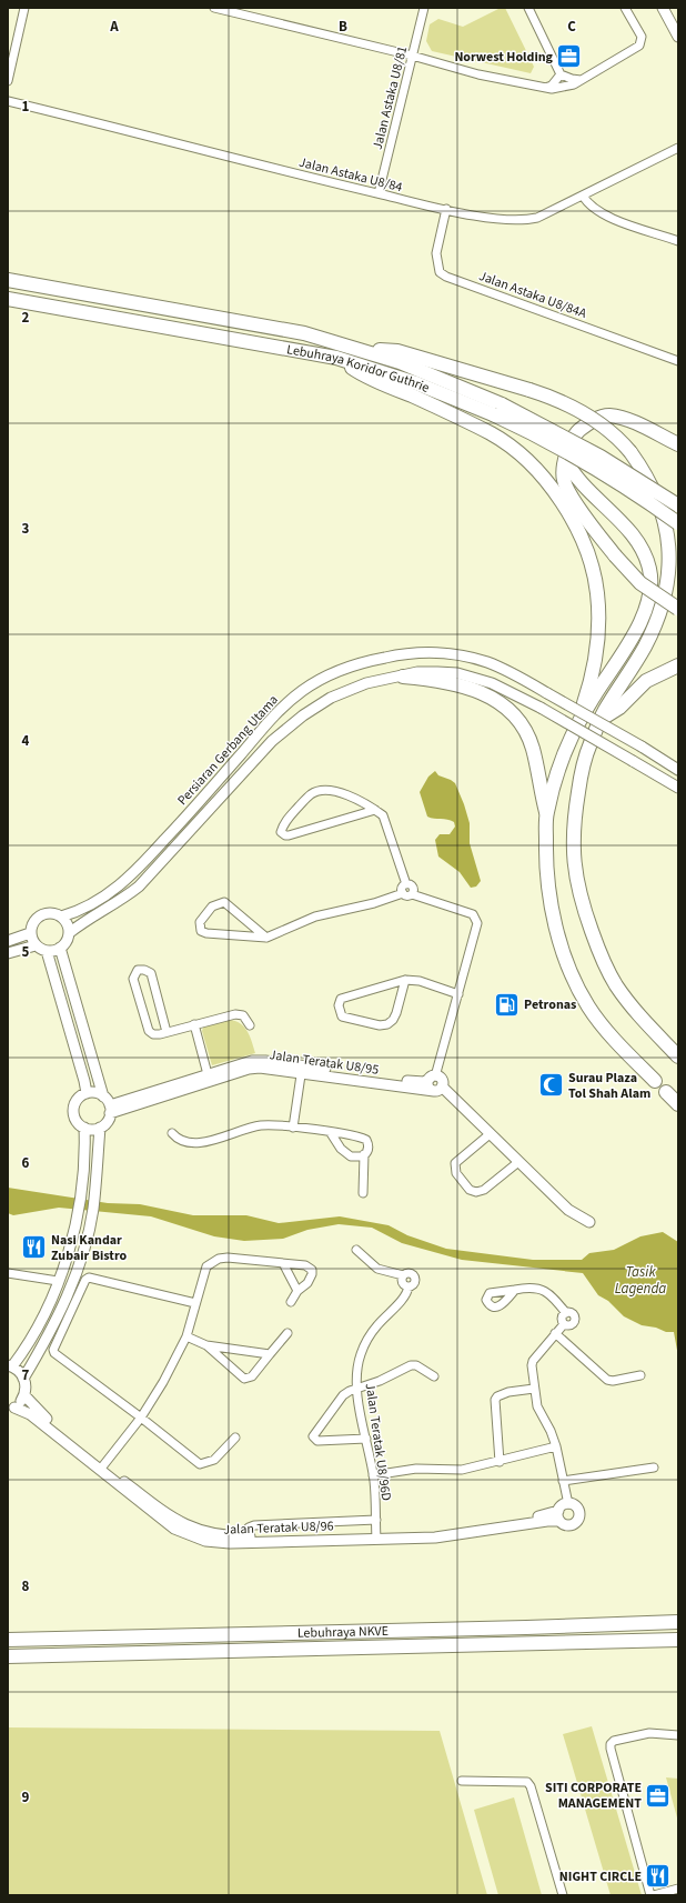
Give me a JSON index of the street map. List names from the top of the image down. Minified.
{"streets":{"highway":["Lebuhraya Koridor Guthrie","Lebuhraya NKVE"],"street":["Jalan Astaka U8/81","Jalan Astaka U8/84","Jalan Astaka U8/84A","Persiaran Gerbang Utama","Jalan Teratak U8/95","Jalan Teratak U8/96D","Jalan Teratak U8/96"]},"crossings":[["Jalan Astaka U8/81","Jalan Astaka U8/84"],["Jalan Astaka U8/84","Jalan Astaka U8/84A"],["Jalan Teratak U8/96D","Jalan Teratak U8/96"]],"water":["Tasik Lagenda"],"places":{"office":["Norwest Holding","SITI CORPORATE MANAGEMENT"],"fuel station":["Petronas"],"mosque":["Surau Plaza Tol Shah Alam"],"restaurant":["Nasi Kandar Zubair Bistro","NIGHT CIRCLE"]},"grid":{"columns":["A","B","C"],"rows":["1","2","3","4","5","6","7","8","9"]}}
